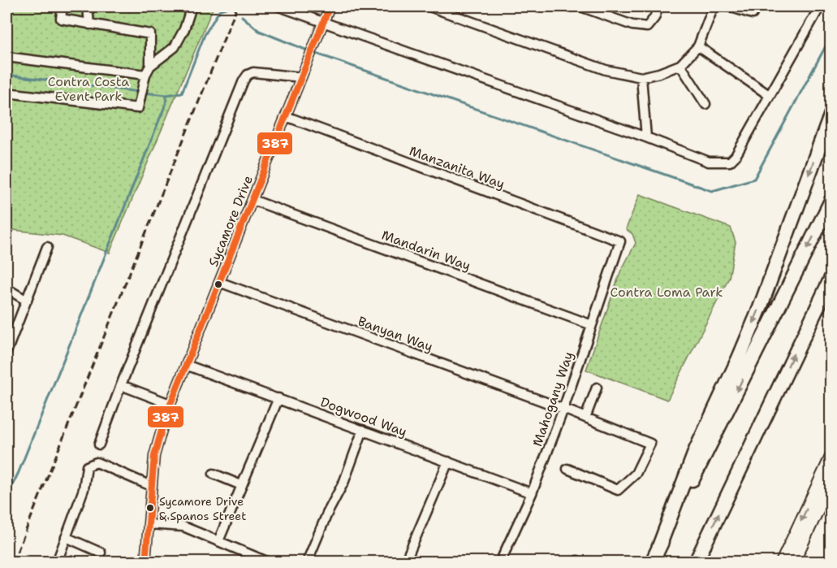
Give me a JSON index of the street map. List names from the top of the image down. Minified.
{"streets":{"street":["Manzanita Way","Sycamore Drive","Mandarin Way","Banyan Way","Mahogany Way","Dogwood Way"]},"crossings":[["Manzanita Way","Sycamore Drive"],["Manzanita Way","Mahogany Way"],["Sycamore Drive","Mandarin Way"],["Sycamore Drive","Banyan Way"],["Sycamore Drive","Dogwood Way"],["Mandarin Way","Mahogany Way"],["Banyan Way","Mahogany Way"],["Mahogany Way","Dogwood Way"]],"parks":["Contra Costa Event Park","Contra Loma Park"],"places":["Sycamore Drive & Spanos Street"],"lines":["transit line 387"]}
